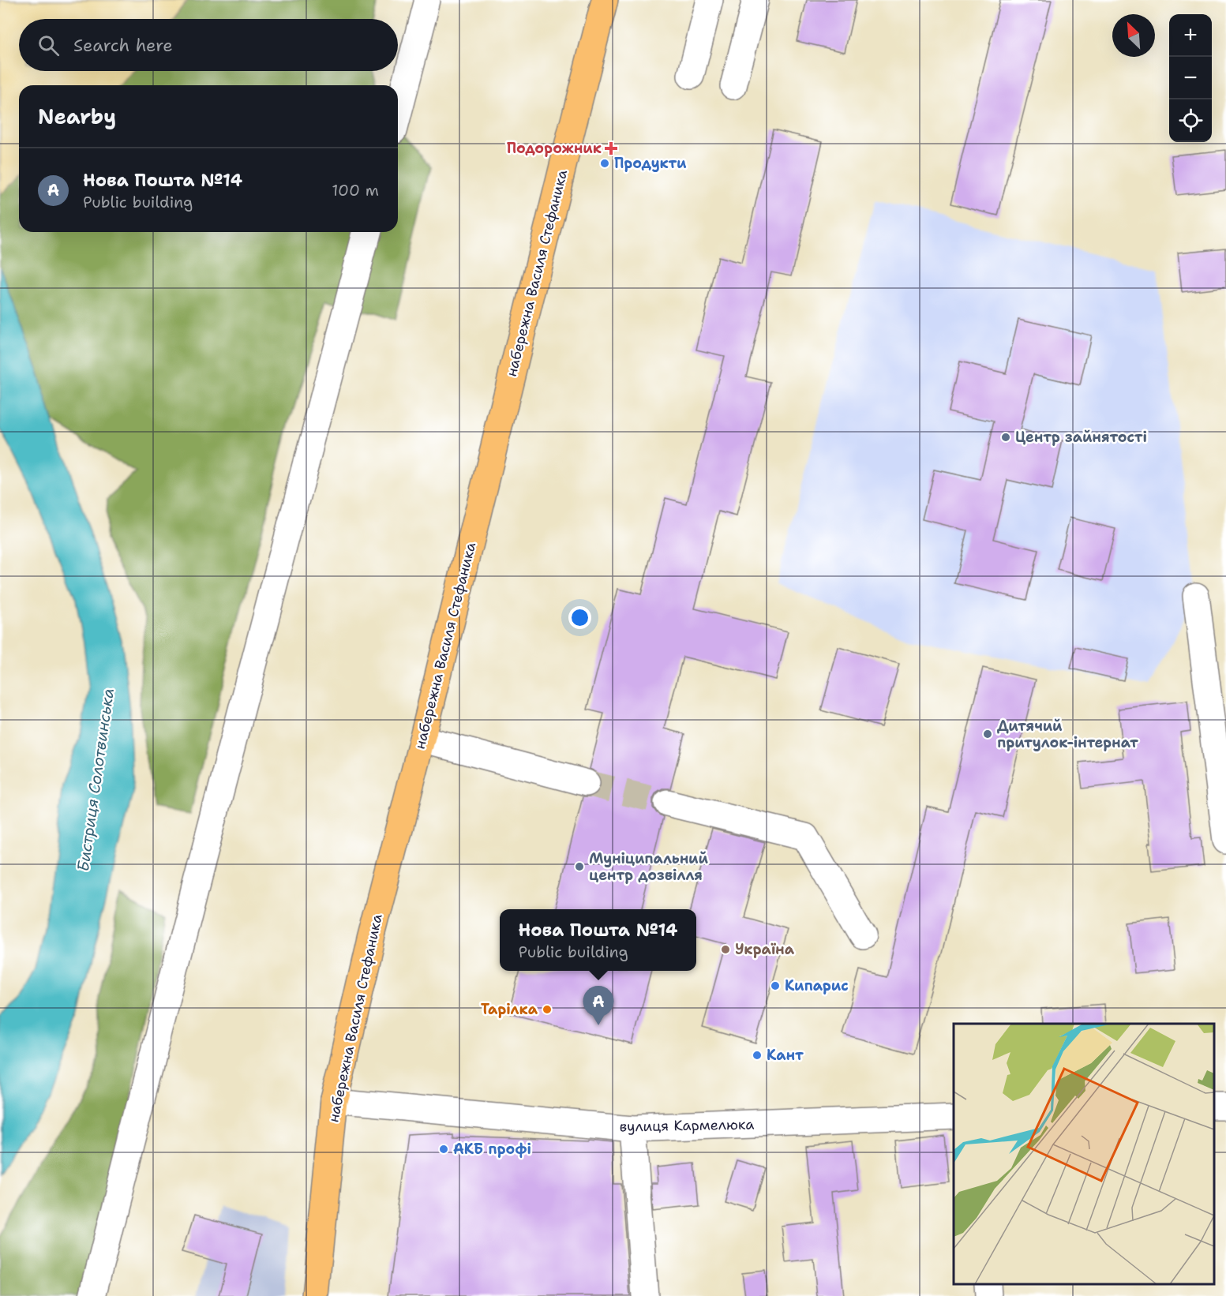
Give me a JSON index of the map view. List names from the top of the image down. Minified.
{"streets":{"main road":["набережна Василя Стефаника"],"street":["вулиця Кармелюка"]},"crossings":[["набережна Василя Стефаника","вулиця Кармелюка"]],"water":["Бистриця Солотвинська"],"places":{"health":["Подорожник"],"other":["Продукти","Центр зайнятості","Дитячий притулок-інтернат","Муніципальний центр дозвілля","Україна","Кипарис","Тарілка","Кант","АКБ профі"]},"north":"top left","page":{"map_buttons":["+","−"],"search":"Search here","heading":"Nearby","list":[{"mark":"A","name":"Нова Пошта №14","note":"Public building","value":"100 m"}],"popup":["Нова Пошта №14","Public building"],"pins":"A"}}
